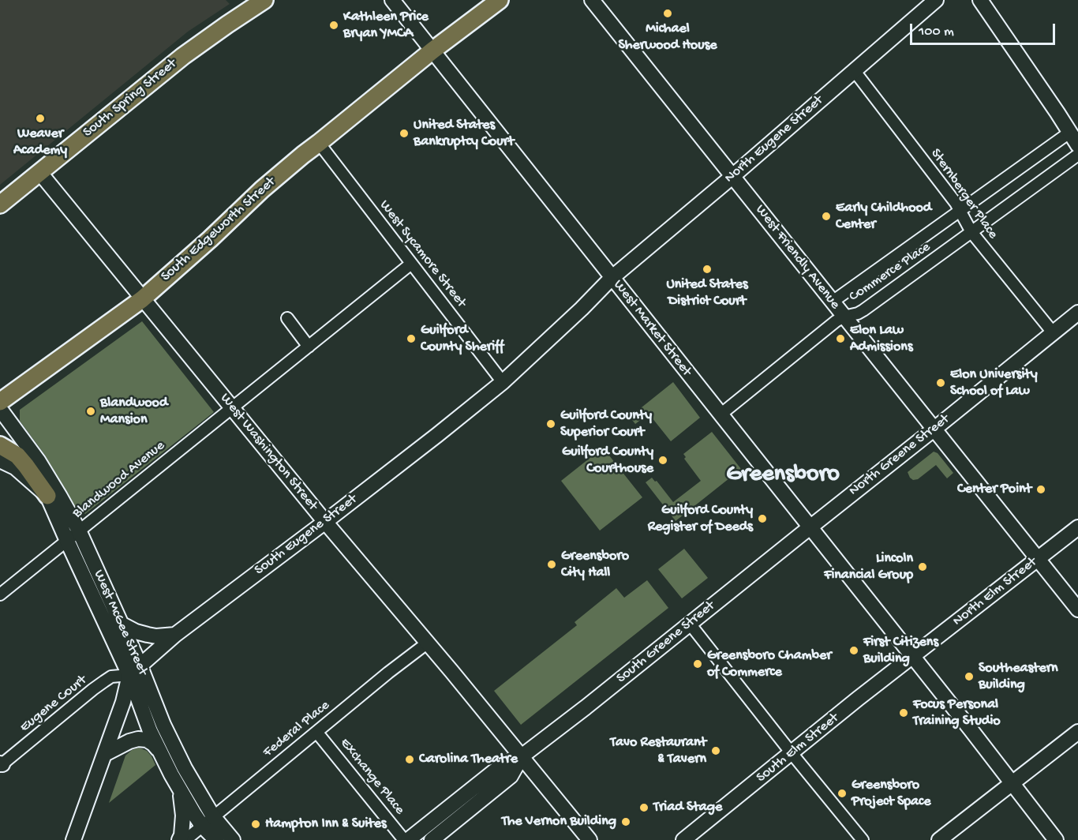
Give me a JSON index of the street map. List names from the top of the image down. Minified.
{"streets":{"main road":["South Spring Street","North Eugene Street","South Edgeworth Street","West Friendly Avenue","West Market Street","West Washington Street","North Greene Street","South Eugene Street","North Elm Street","West McGee Street","South Greene Street","South Elm Street"],"street":["Sternberger Place","West Sycamore Street","Commerce Place","Blandwood Avenue","Eugene Court","Federal Place","Exchange Place"]},"crossings":[["South Spring Street","West Washington Street"],["North Eugene Street","Sternberger Place"],["North Eugene Street","West Friendly Avenue"],["North Eugene Street","West Market Street"],["North Eugene Street","South Eugene Street"],["Sternberger Place","Commerce Place"],["Sternberger Place","North Greene Street"],["South Edgeworth Street","West Sycamore Street"],["South Edgeworth Street","West Market Street"],["South Edgeworth Street","West Washington Street"],["West Sycamore Street","Blandwood Avenue"],["West Sycamore Street","South Eugene Street"],["West Friendly Avenue","Commerce Place"],["West Friendly Avenue","North Greene Street"],["West Friendly Avenue","North Elm Street"],["Commerce Place","West Market Street"],["West Market Street","North Greene Street"],["West Market Street","South Eugene Street"],["West Market Street","North Elm Street"],["West Market Street","South Greene Street"],["West Market Street","South Elm Street"],["West Washington Street","Blandwood Avenue"],["West Washington Street","South Eugene Street"],["West Washington Street","South Greene Street"],["West Washington Street","Federal Place"],["North Greene Street","South Greene Street"],["Blandwood Avenue","West McGee Street"],["South Eugene Street","West McGee Street"],["South Eugene Street","Eugene Court"],["North Elm Street","South Elm Street"],["West McGee Street","Eugene Court"],["West McGee Street","Federal Place"],["Federal Place","Exchange Place"]],"districts":["Greensboro"],"places":["Michael Sherwood House","Kathleen Price Bryan YMCA","Weaver Academy","United States Bankruptcy Court","Early Childhood Center","United States District Court","Guilford County Sheriff","Elon Law Admissions","Elon University School of Law","Blandwood Mansion","Guilford County Superior Court","Guilford County Courthouse","Center Point","Guilford County Register of Deeds","Greensboro City Hall","Lincoln Financial Group","First Citizens Building","Greensboro Chamber of Commerce","Southeastern Building","Focus Personal Training Studio","Tavo Restaurant & Tavern","Carolina Theatre","Greensboro Project Space","Triad Stage","The Vernon Building","Hampton Inn & Suites"],"scale_bar":"100 m"}
